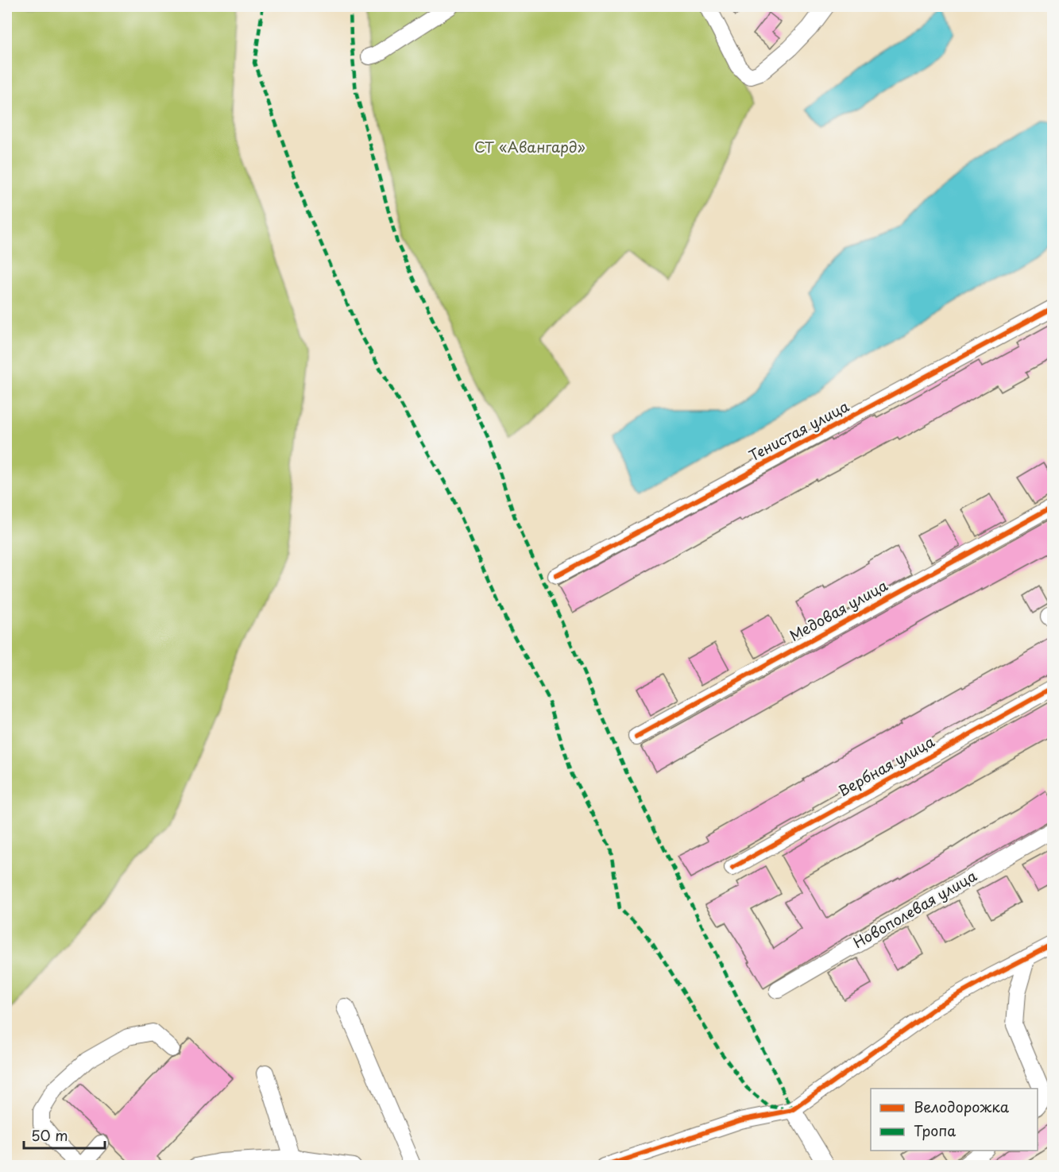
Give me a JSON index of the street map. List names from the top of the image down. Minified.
{"streets":{"street":["Тенистая улица","Медовая улица","Вербная улица","Новополевая улица"]},"parks":["СТ «Авангард»"],"legend":["Велодорожка","Тропа"],"scale_bar":"50 m"}
